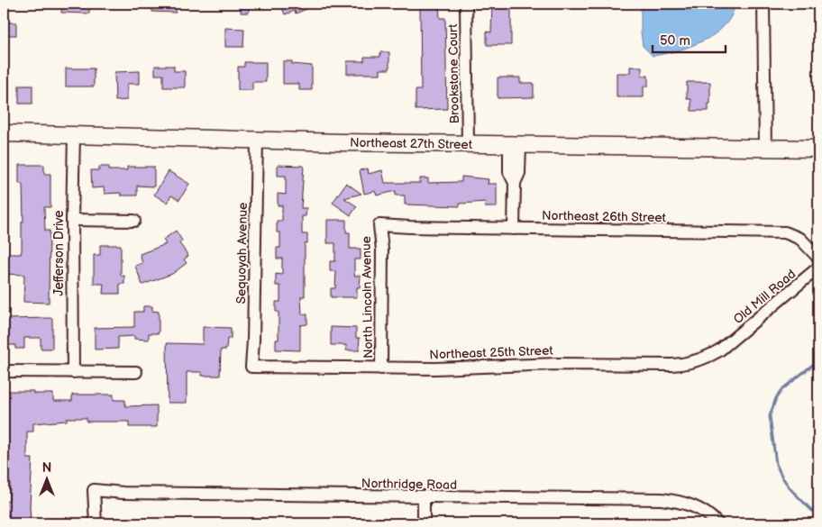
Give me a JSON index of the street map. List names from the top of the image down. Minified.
{"streets":{"street":["Brookstone Court","Northeast 27th Street","Northeast 26th Street","Jefferson Drive","Sequoyah Avenue","Old Mill Road","North Lincoln Avenue","Northeast 25th Street","Northridge Road"]},"crossings":[["Brookstone Court","Northeast 27th Street"],["Northeast 27th Street","Jefferson Drive"],["Northeast 27th Street","Sequoyah Avenue"],["Northeast 26th Street","North Lincoln Avenue"],["Sequoyah Avenue","Northeast 25th Street"],["Old Mill Road","Northeast 25th Street"],["North Lincoln Avenue","Northeast 25th Street"]],"scale_bar":"50 m","north":"top"}
